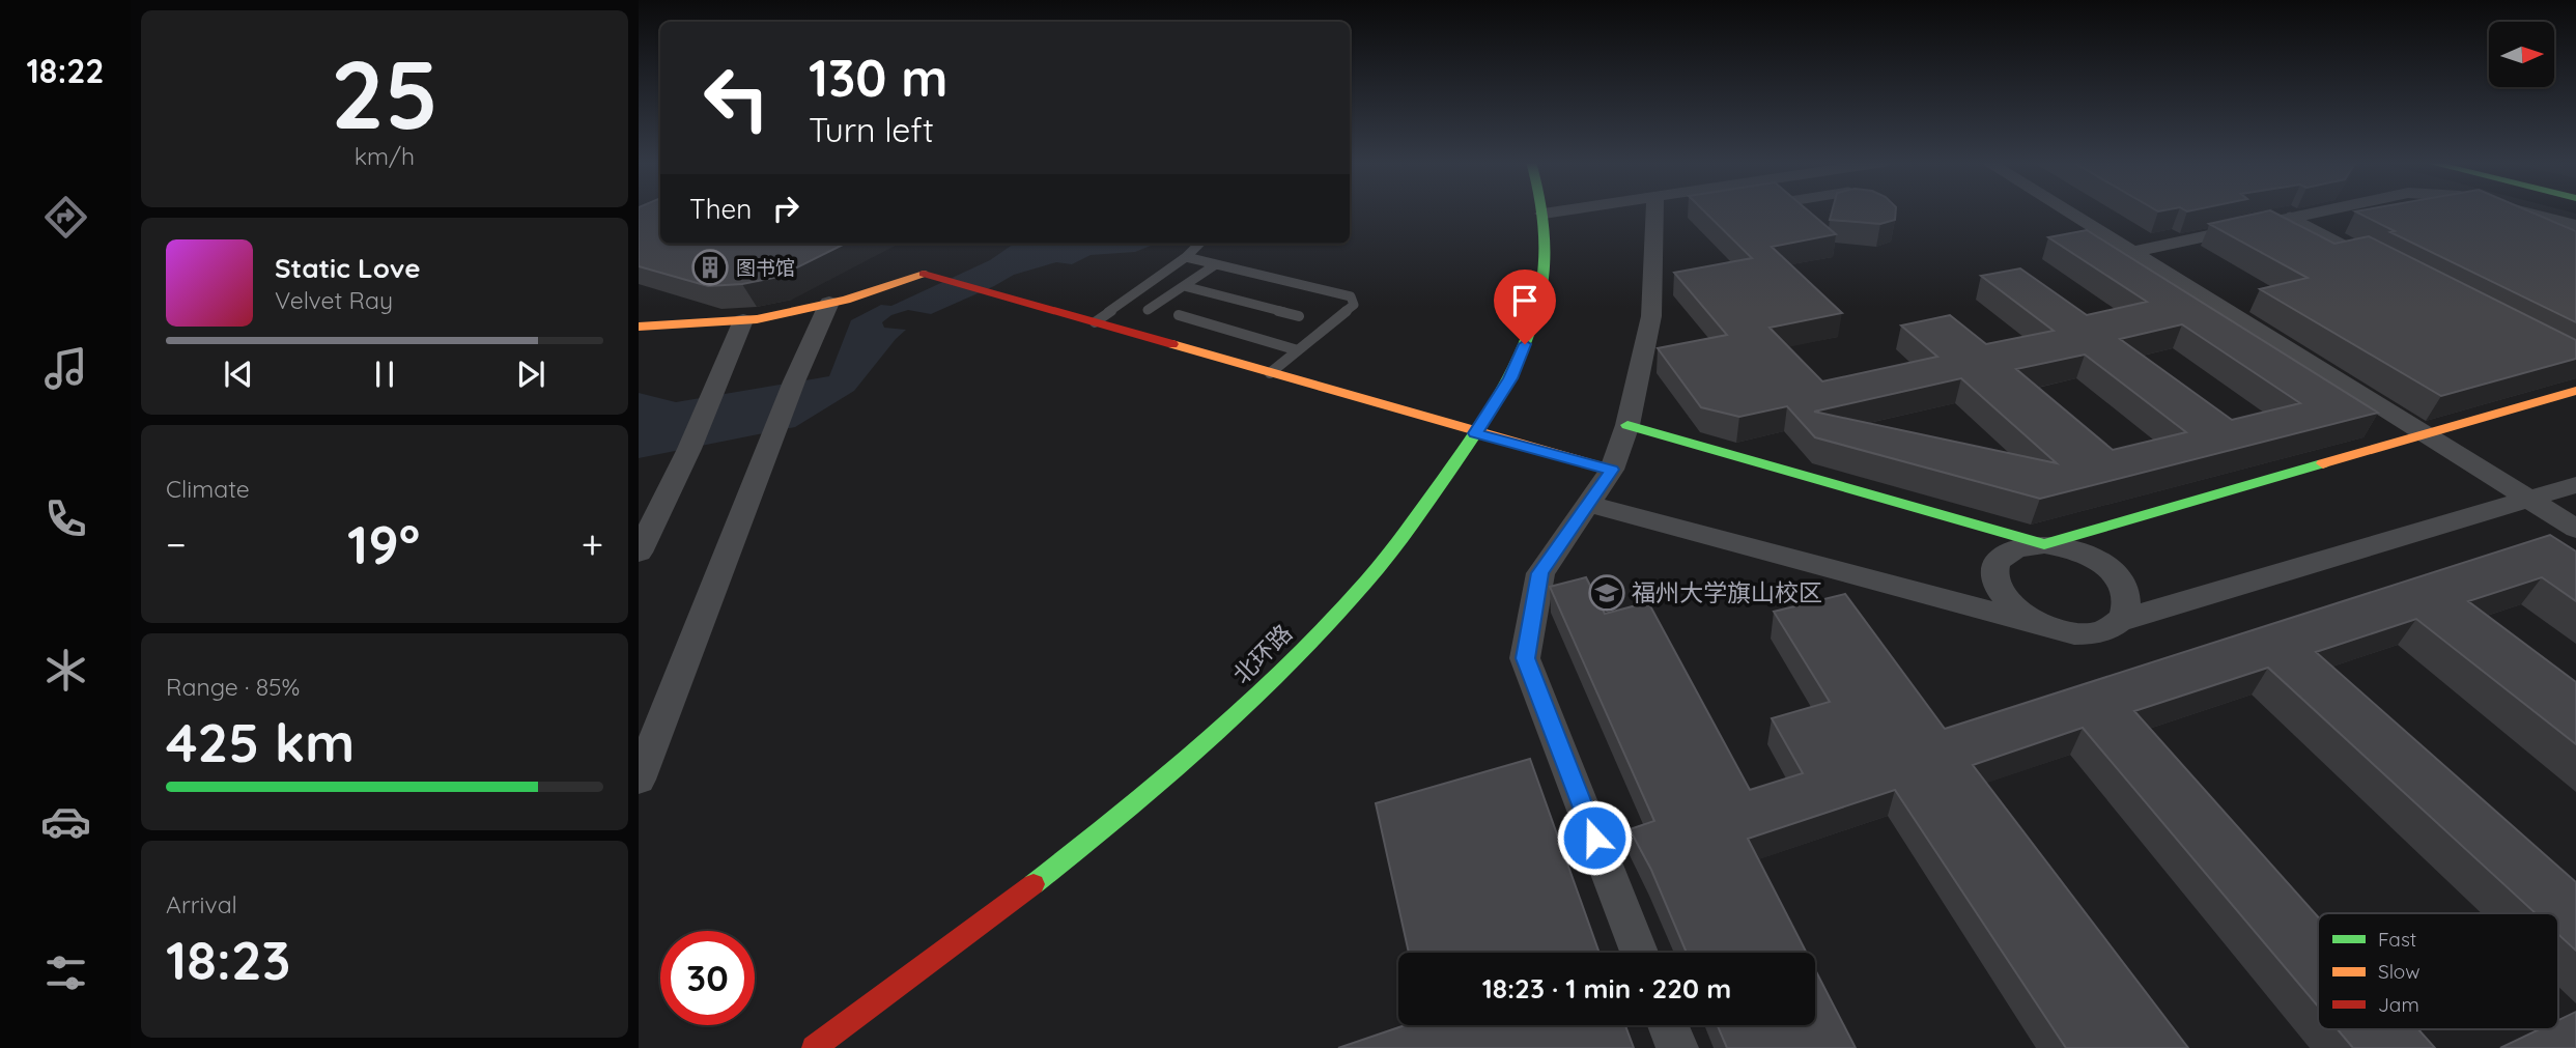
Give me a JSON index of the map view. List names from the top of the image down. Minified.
{"streets":{"street":["北环路"]},"places":{"building":["图书馆"],"school or university":["福州大学旗山校区"]},"legend":["Fast","Slow","Jam"],"north":"right","page":{"tabs":"18:22","tile":[["25","km/h"],"Climate",["Range · 85%","425 km"],["Arrival","18:23"]],"turn":["130 m","Turn left"],"then":"Then","song":["Static Love","Velvet Ray"],"heat":["−","19°","+"],"limit":"30","trip":"18:23 · 1 min · 220 m"}}
